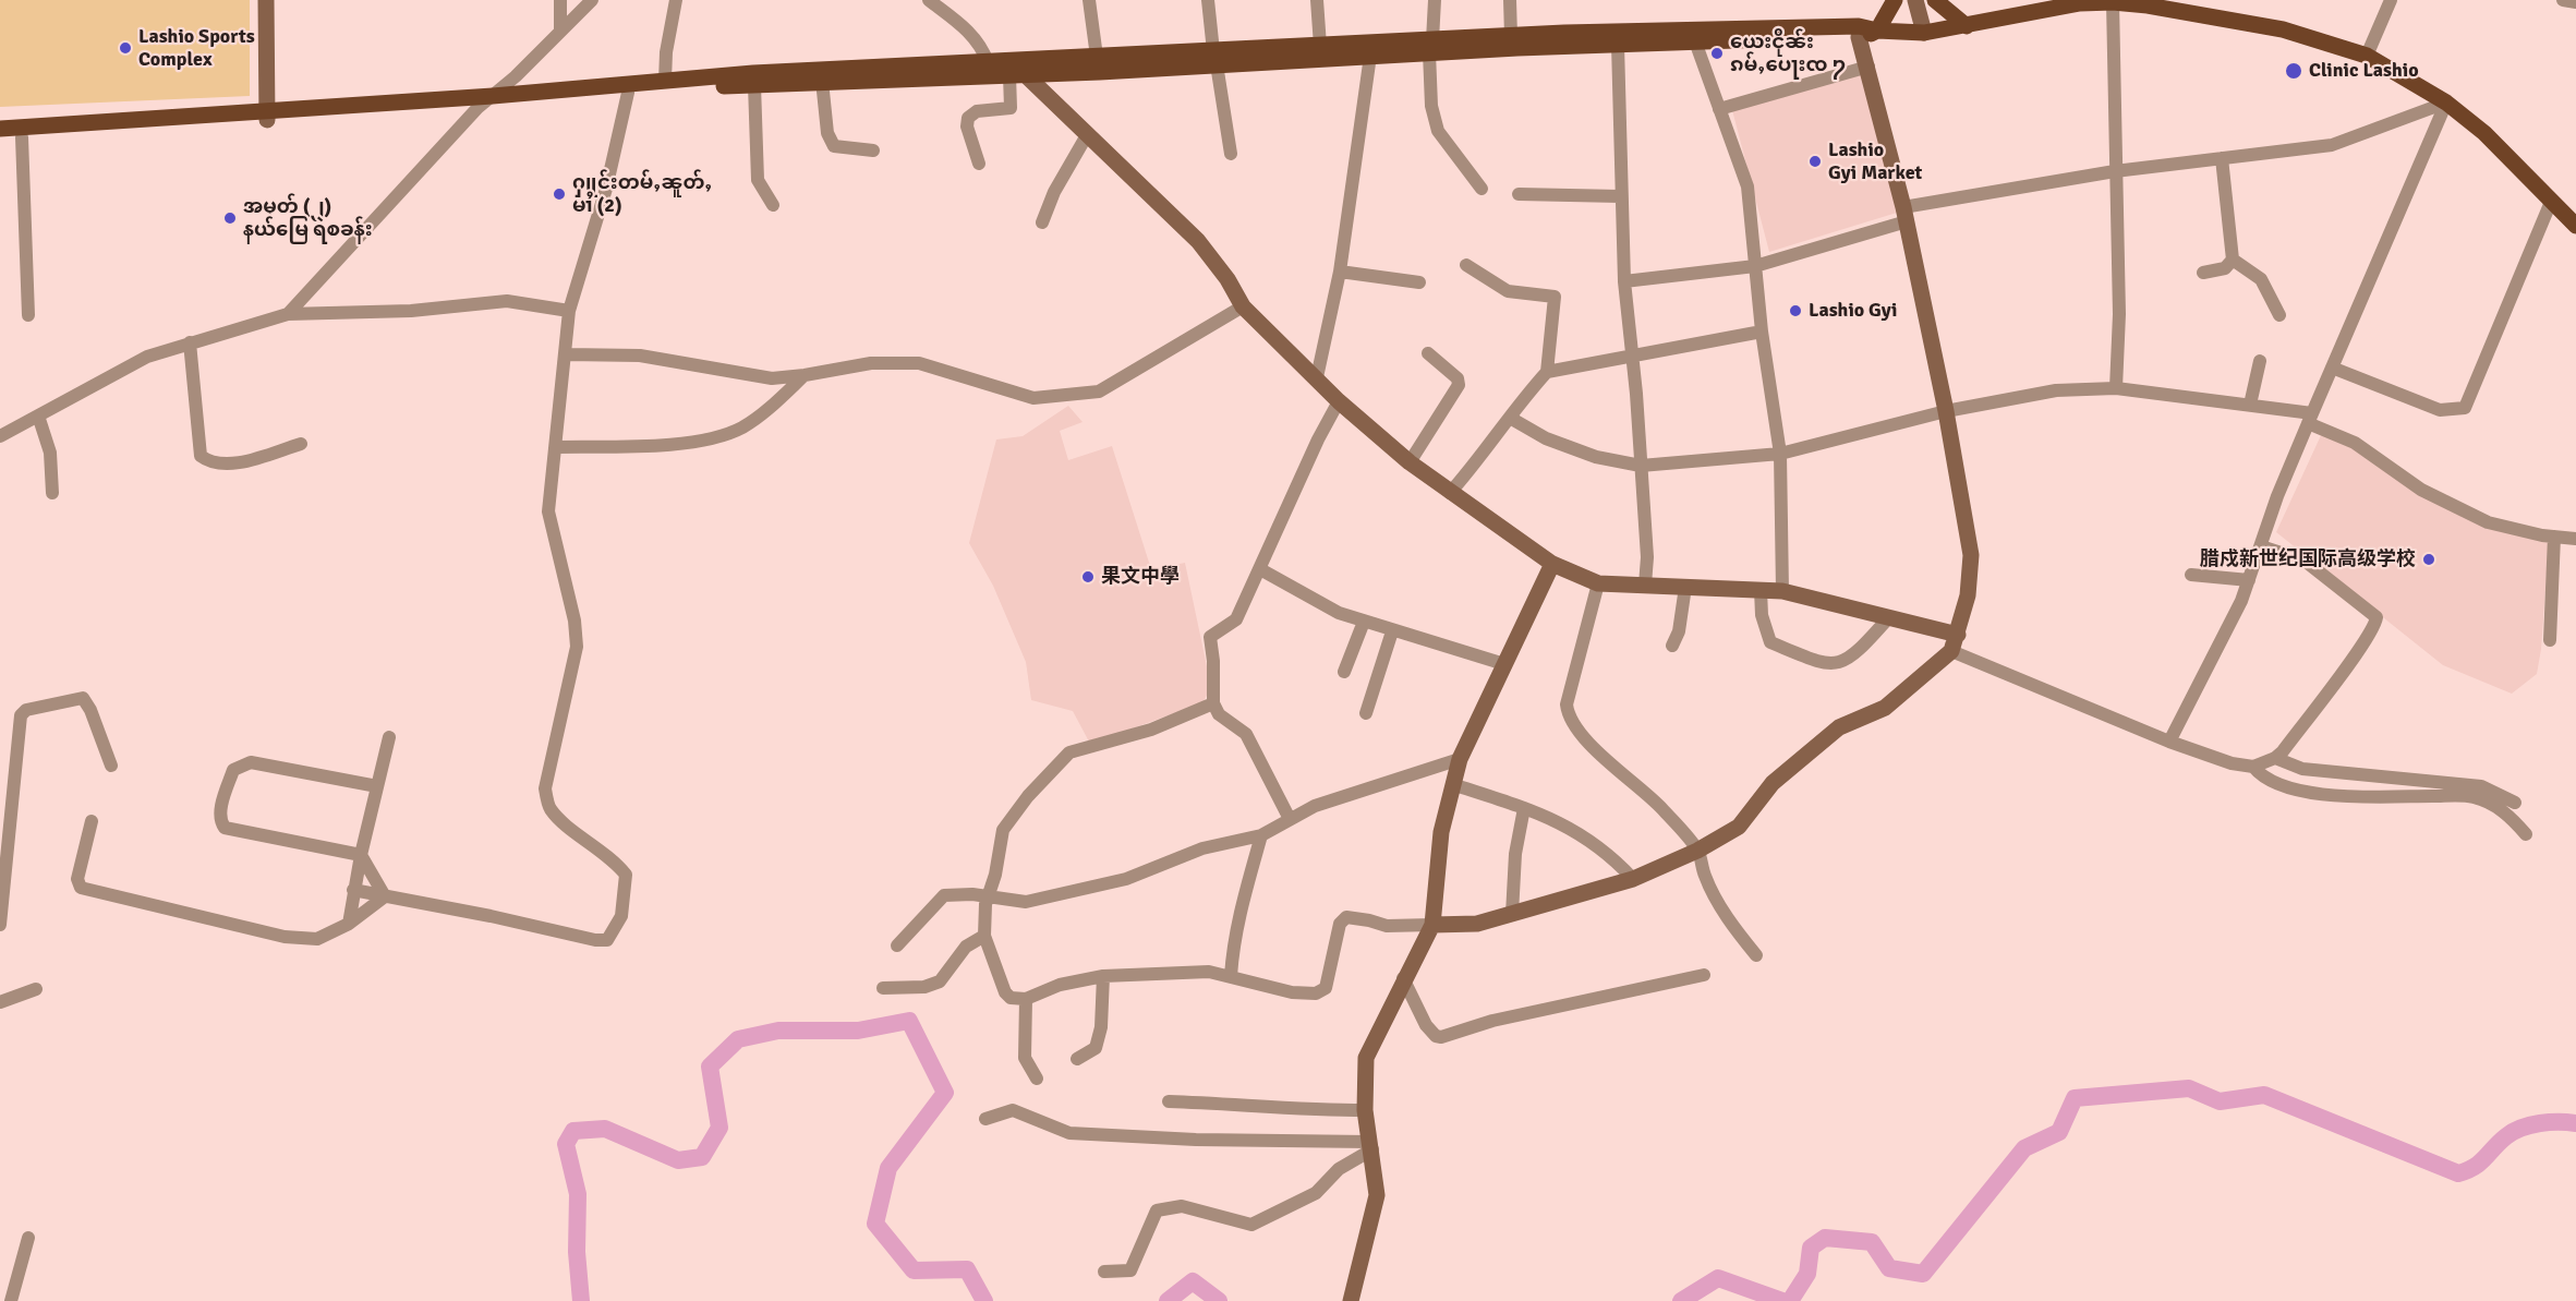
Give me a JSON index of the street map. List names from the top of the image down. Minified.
{"places":["Lashio Sports Complex","ယေးငိုၼ်း ၵမ်ႇပေႃးၸ ႒","Clinic Lashio","Lashio Gyi Market","ႁူင်းတမ်ႇၼူတ်ႇ မၢႆ (2)","အမှတ် (၂) နယ်မြေ ရဲစခန်း","Lashio Gyi","腊戍新世纪国际高级学校","果文中學"]}
